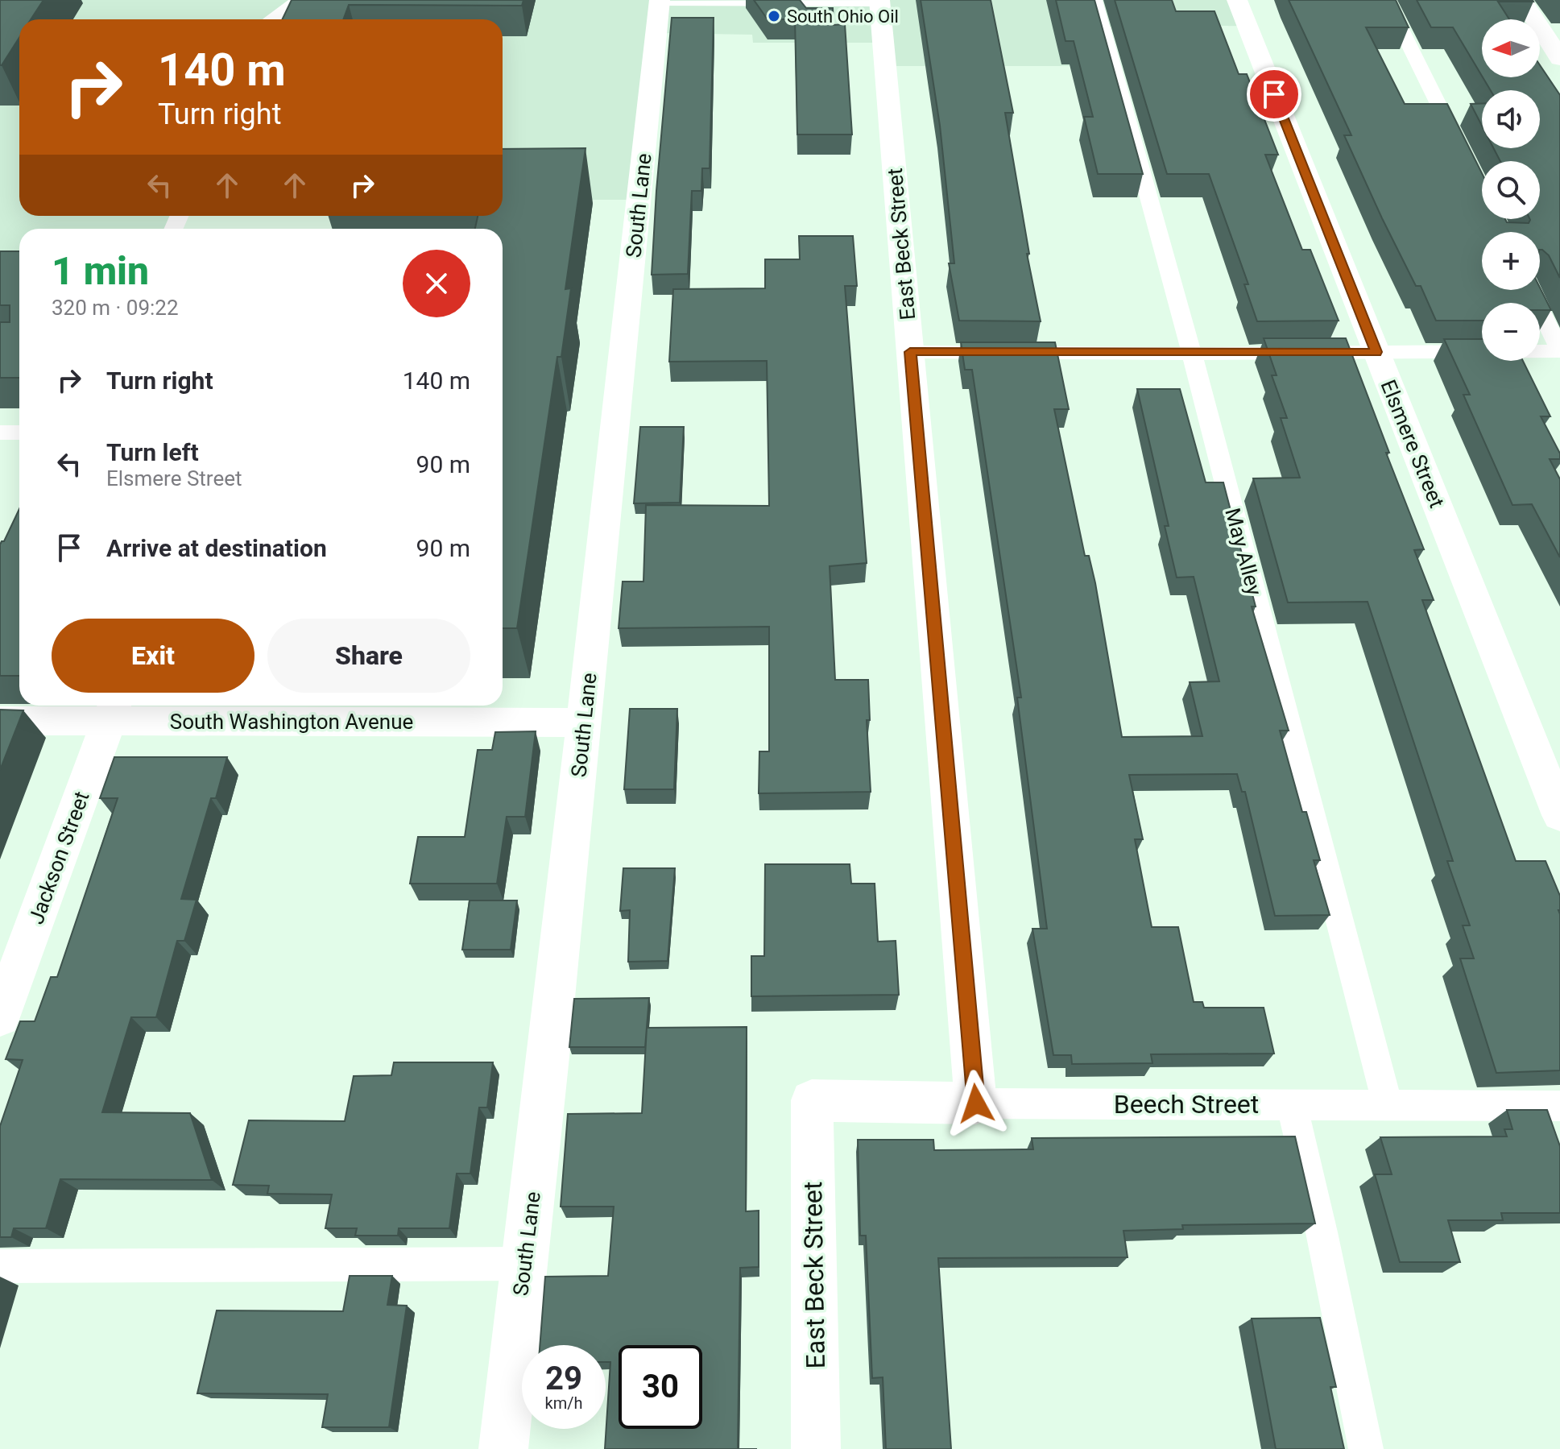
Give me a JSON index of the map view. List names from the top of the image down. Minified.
{"streets":{"street":["South Lane","East Beck Street","Elsmere Street","South Washington Avenue","Jackson Street","Beech Street"],"lane":["May Alley"]},"crossings":[["South Lane","South Washington Avenue"],["East Beck Street","Beech Street"],["May Alley","Beech Street"],["South Washington Avenue","Jackson Street"]],"places":["South Ohio Oil"],"north":"left","page":{"map_buttons":["+","−"],"turn":["140 m","Turn right"],"heading":["1 min","320 m · 09:22"],"list":[{"name":"Turn right","value":"140 m"},{"name":"Turn left","note":"Elsmere Street","value":"90 m"},{"name":"Arrive at destination","value":"90 m"}],"buttons":["Exit","Share"],"speed":"29 km/h","limit":"30"}}
